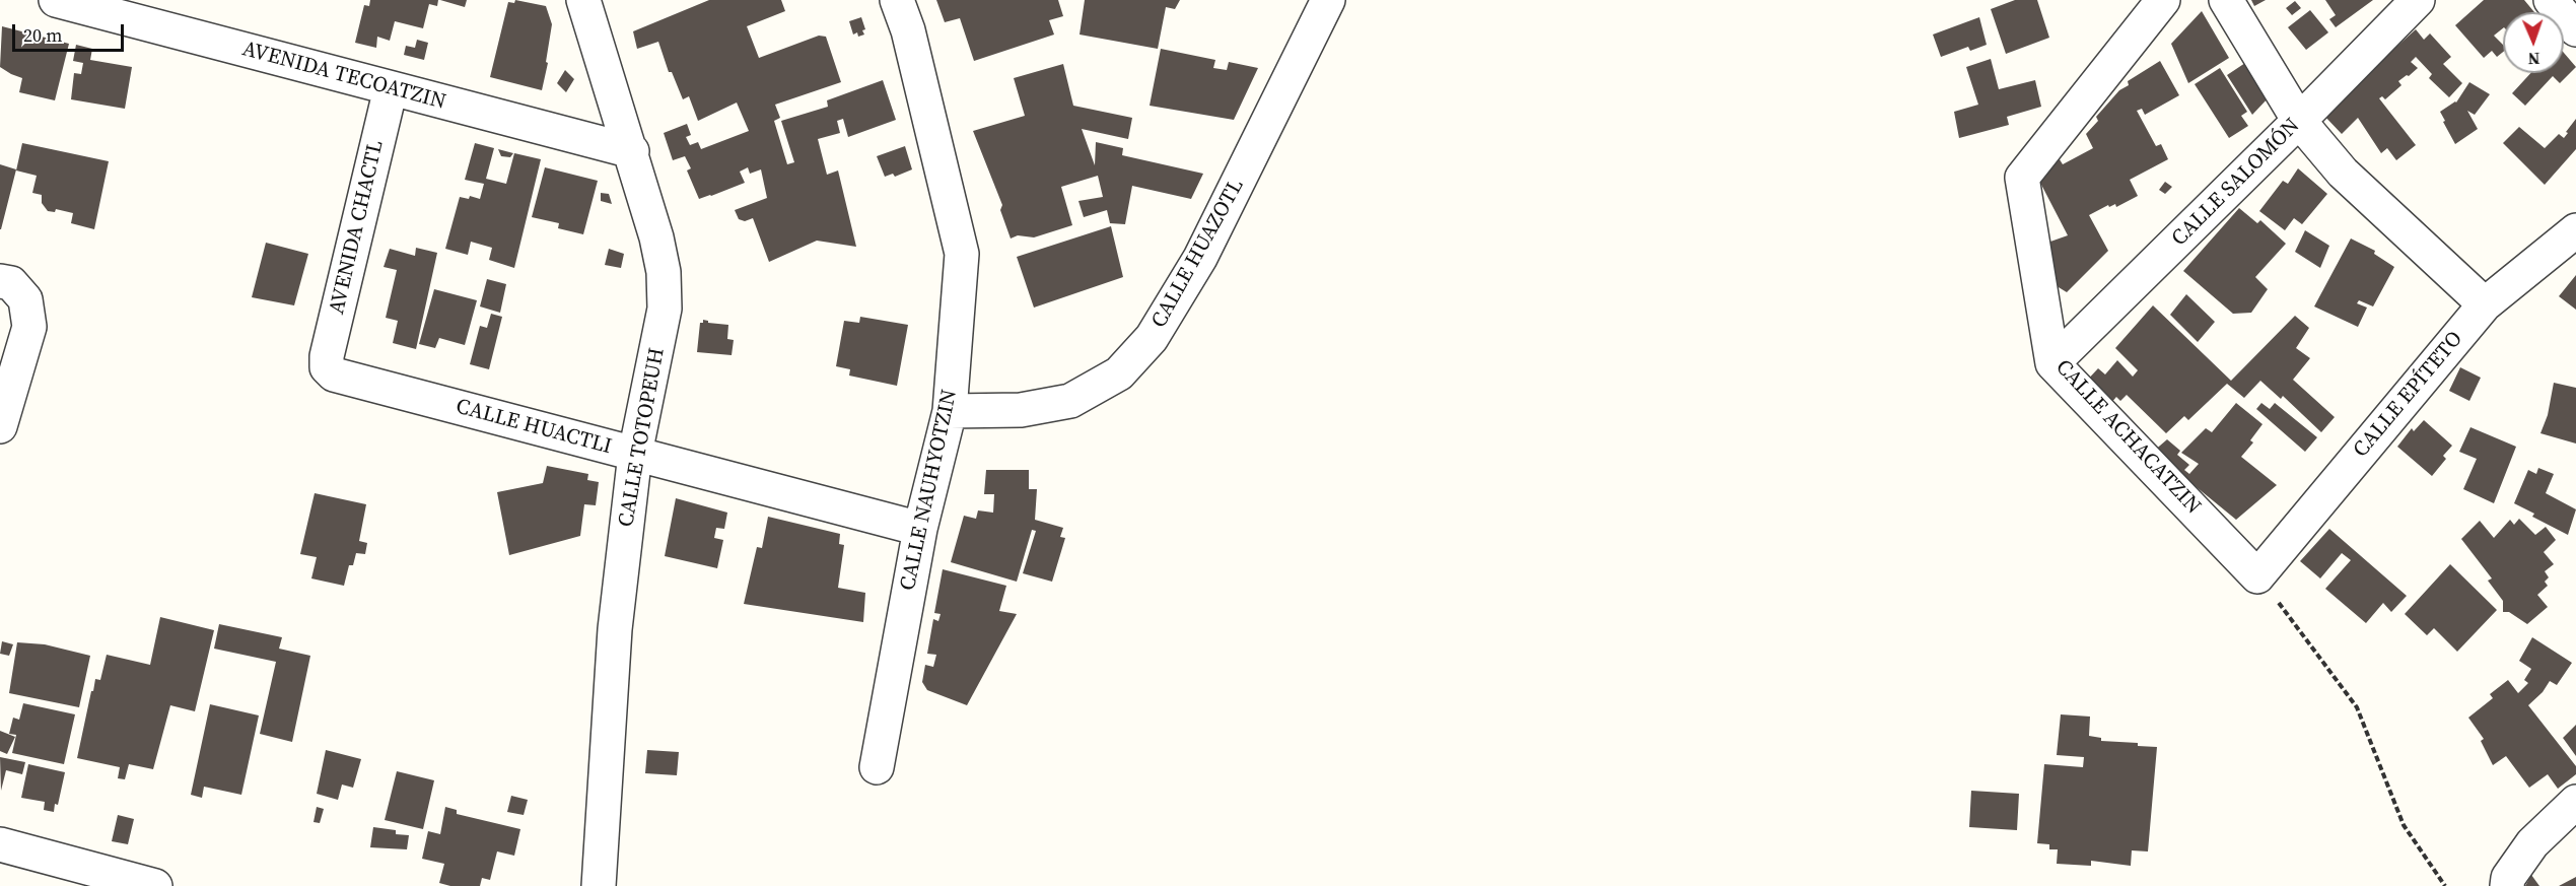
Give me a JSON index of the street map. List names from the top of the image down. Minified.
{"streets":{"street":["AVENIDA TECOATZIN","CALLE SALOMÓN","AVENIDA CHACTL","CALLE HUAZOTL","CALLE EPÍTETO","CALLE HUACTLI","CALLE TOTOPEUH","CALLE ACHACATZIN","CALLE NAUHYOTZIN"]},"crossings":[["AVENIDA TECOATZIN","AVENIDA CHACTL"],["AVENIDA TECOATZIN","CALLE TOTOPEUH"],["CALLE SALOMÓN","CALLE ACHACATZIN"],["AVENIDA CHACTL","CALLE HUACTLI"],["CALLE HUAZOTL","CALLE NAUHYOTZIN"],["CALLE EPÍTETO","CALLE ACHACATZIN"],["CALLE HUACTLI","CALLE TOTOPEUH"],["CALLE HUACTLI","CALLE NAUHYOTZIN"]],"scale_bar":"20 m","north":"bottom"}
